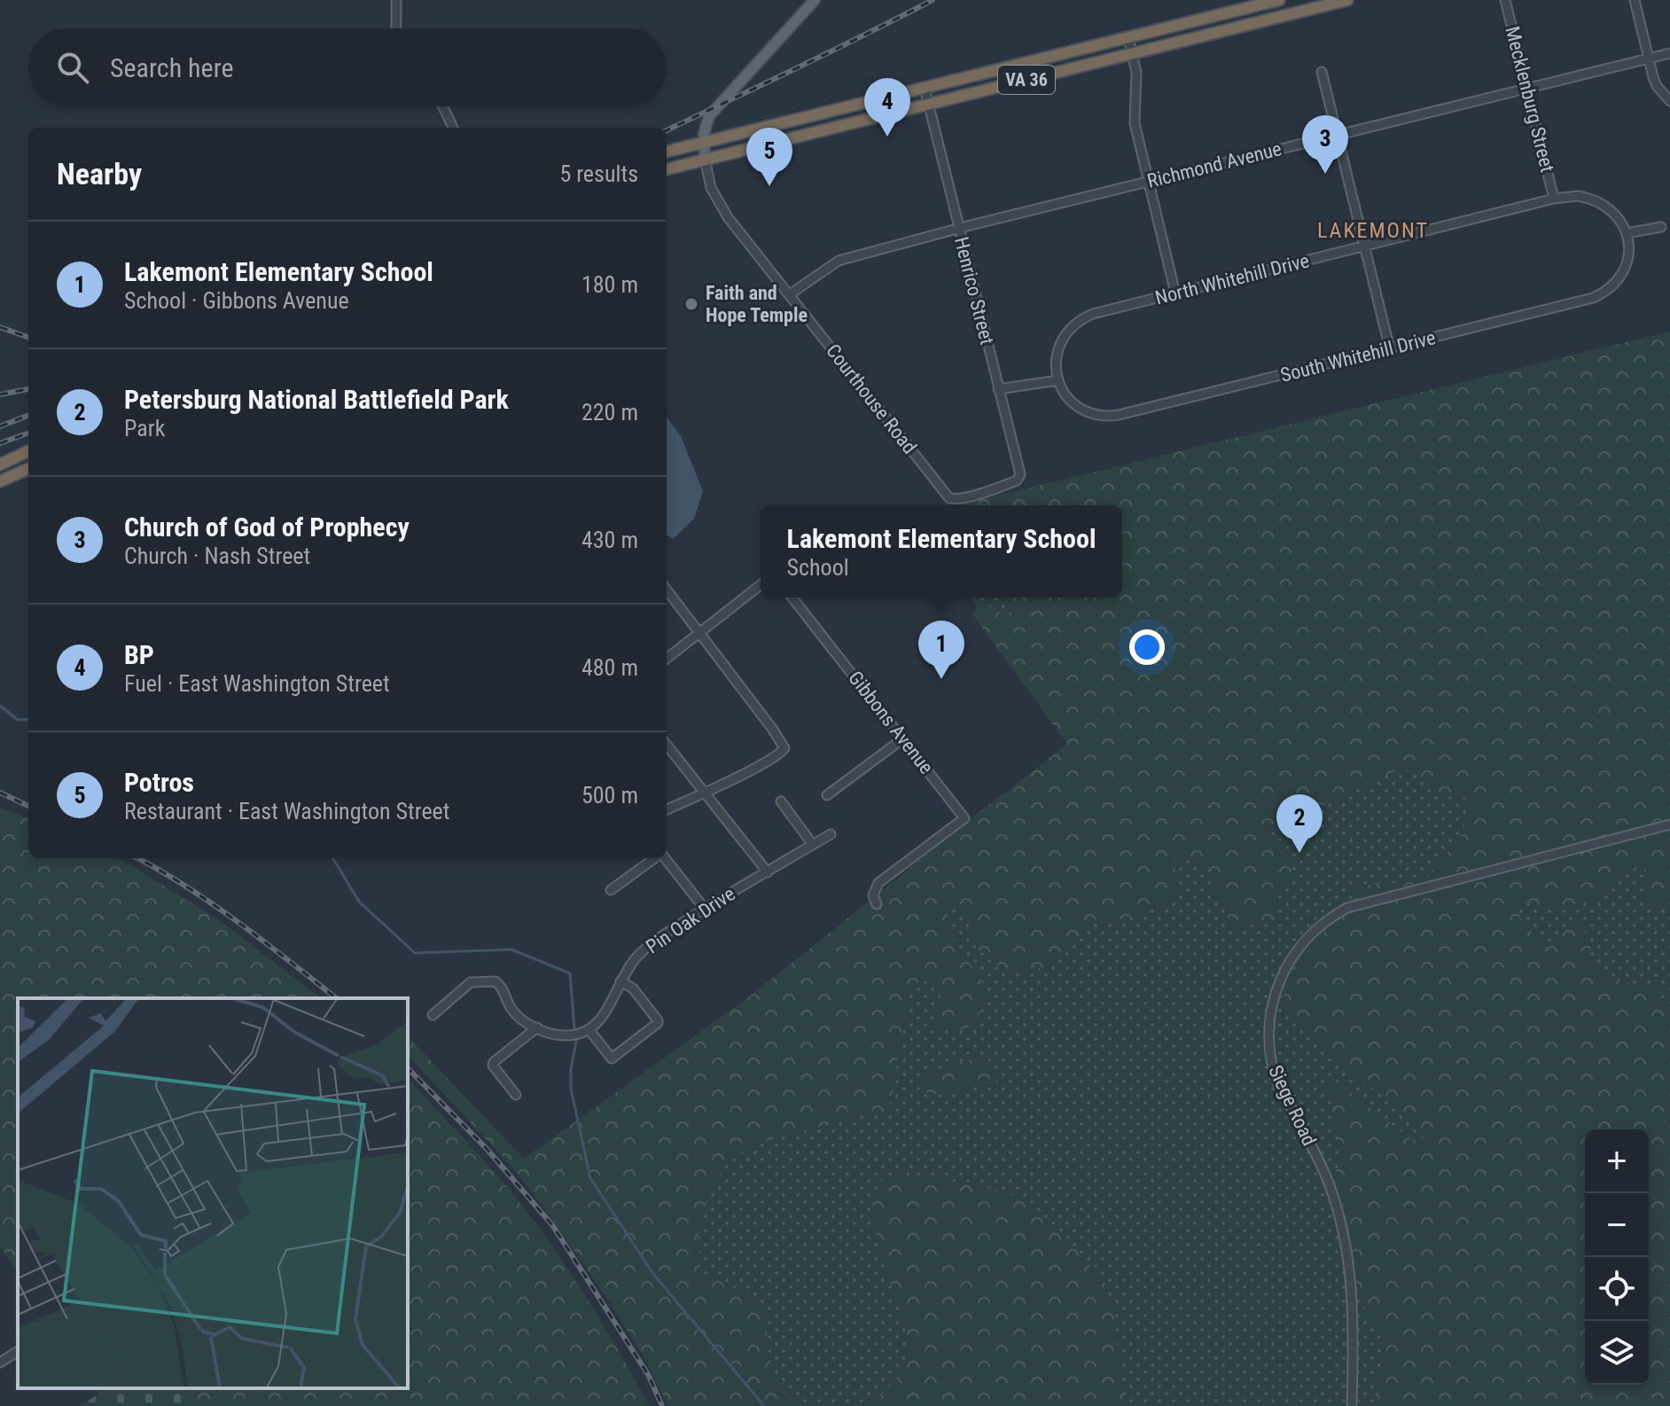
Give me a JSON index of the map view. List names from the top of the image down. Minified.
{"streets":{"highway":["VA 36"],"street":["Mecklenburg Street","Richmond Avenue","North Whitehill Drive","Henrico Street","South Whitehill Drive","Courthouse Road","Gibbons Avenue","Pin Oak Drive","Siege Road"]},"crossings":[["VA 36","Henrico Street"],["VA 36","Courthouse Road"],["Mecklenburg Street","Richmond Avenue"],["Mecklenburg Street","North Whitehill Drive"],["Richmond Avenue","Henrico Street"],["Richmond Avenue","Courthouse Road"],["North Whitehill Drive","South Whitehill Drive"],["Henrico Street","Courthouse Road"]],"districts":["LAKEMONT"],"places":["Faith and Hope Temple"],"page":{"search":"Search here","pins":["4","3","5","1","2"],"heading":["Nearby","5 results"],"list":[{"mark":"1","name":"Lakemont Elementary School","note":"School · Gibbons Avenue","value":"180 m"},{"mark":"2","name":"Petersburg National Battlefield Park","note":"Park","value":"220 m"},{"mark":"3","name":"Church of God of Prophecy","note":"Church · Nash Street","value":"430 m"},{"mark":"4","name":"BP","note":"Fuel · East Washington Street","value":"480 m"},{"mark":"5","name":"Potros","note":"Restaurant · East Washington Street","value":"500 m"}],"popup":["Lakemont Elementary School","School"],"map_buttons":["+","−"]}}
